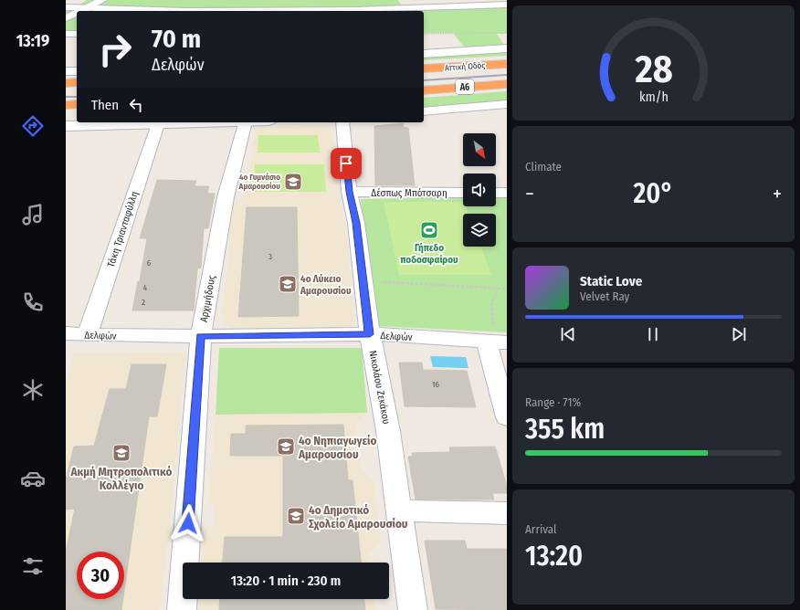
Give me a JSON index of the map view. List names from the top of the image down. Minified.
{"streets":{"highway":["Αττική Οδός","Α6"],"street":["Δέσπως Μπότσαρη","Τάκη Τριανταφύλλη","Αρχιμήδους","Δελφών","Νικολάου Ζεκάκου"]},"crossings":[["Δέσπως Μπότσαρη","Νικολάου Ζεκάκου"],["Τάκη Τριανταφύλλη","Δελφών"],["Αρχιμήδους","Δελφών"],["Δελφών","Νικολάου Ζεκάκου"]],"places":{"school or university":["4ο Γυμνάσιο Αμαρουσίου","4ο Λύκειο Αμαρουσίου","4ο Νηπιαγωγείο Αμαρουσίου","Ακμή Μητροπολιτικό Κολλέγιο","4ο Δημοτικό Σχολείο Αμαρουσίου"],"sports":["Γήπεδο ποδοσφαίρου"]},"house_numbers":["3","6","4","2","16"],"north":"bottom right","page":{"tabs":"13:19","turn":["70 m","Δελφών"],"then":"Then","tile":["Climate",["Range · 71%","355 km"],["Arrival","13:20"]],"heat":["−","20°","+"],"song":["Static Love","Velvet Ray"],"limit":"30","trip":"13:20 · 1 min · 230 m","gauge":["28","km/h"]}}
